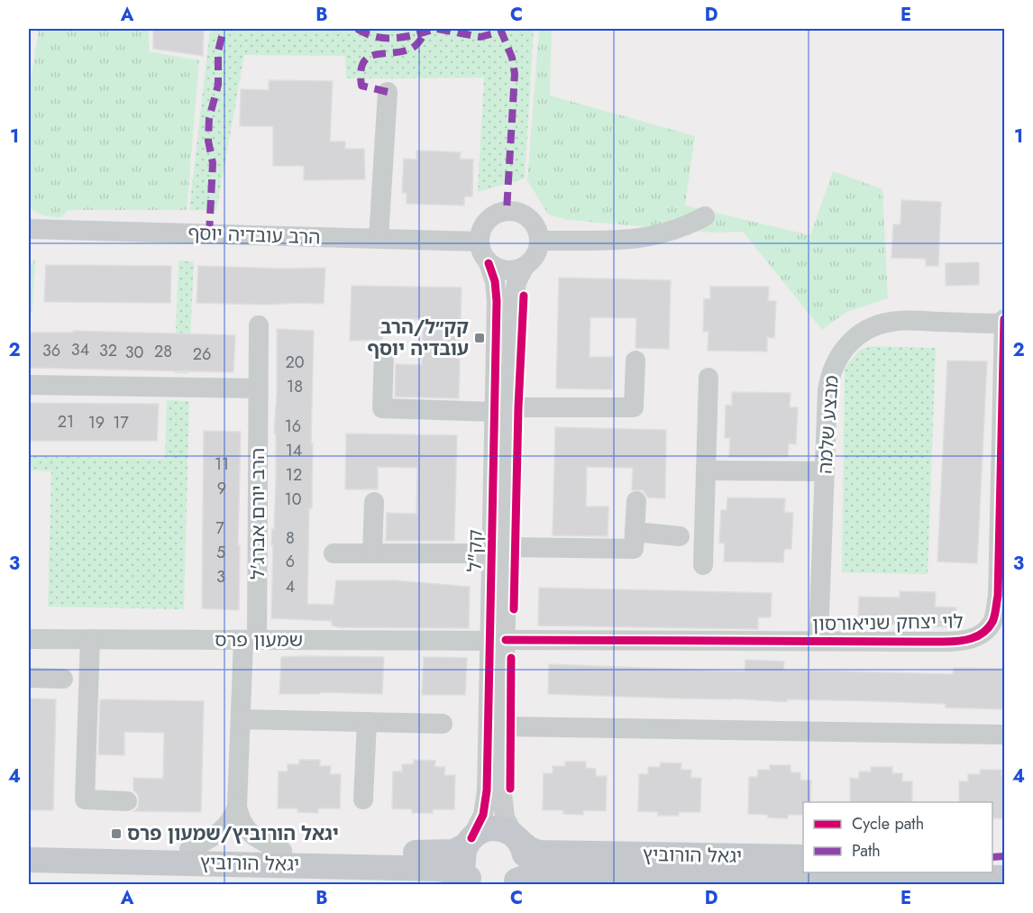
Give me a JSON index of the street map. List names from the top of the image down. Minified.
{"streets":{"main road":["יגאל הורוביץ"],"street":["הרב עובדיה יוסף","מבצע שלמה","הרב יורם אברג'ל","קק\"ל","לוי יצחק שניאורסון","שמעון פרס"]},"crossings":[["הרב עובדיה יוסף","קק\"ל"],["מבצע שלמה","לוי יצחק שניאורסון"],["הרב יורם אברג'ל","שמעון פרס"],["קק\"ל","לוי יצחק שניאורסון"],["קק\"ל","שמעון פרס"],["קק\"ל","יגאל הורוביץ"],["לוי יצחק שניאורסון","שמעון פרס"]],"places":{"transit":["קק״ל/הרב עובדיה יוסף","יגאל הורוביץ/שמעון פרס"]},"house_numbers":["34","36","32","28","30","26","20","18","21","19","17","16","14","11","12","9","10","7","8","5","6","3","4"],"legend":["Cycle path","Path"],"grid":{"columns":["A","B","C","D","E"],"rows":["1","2","3","4"]}}
